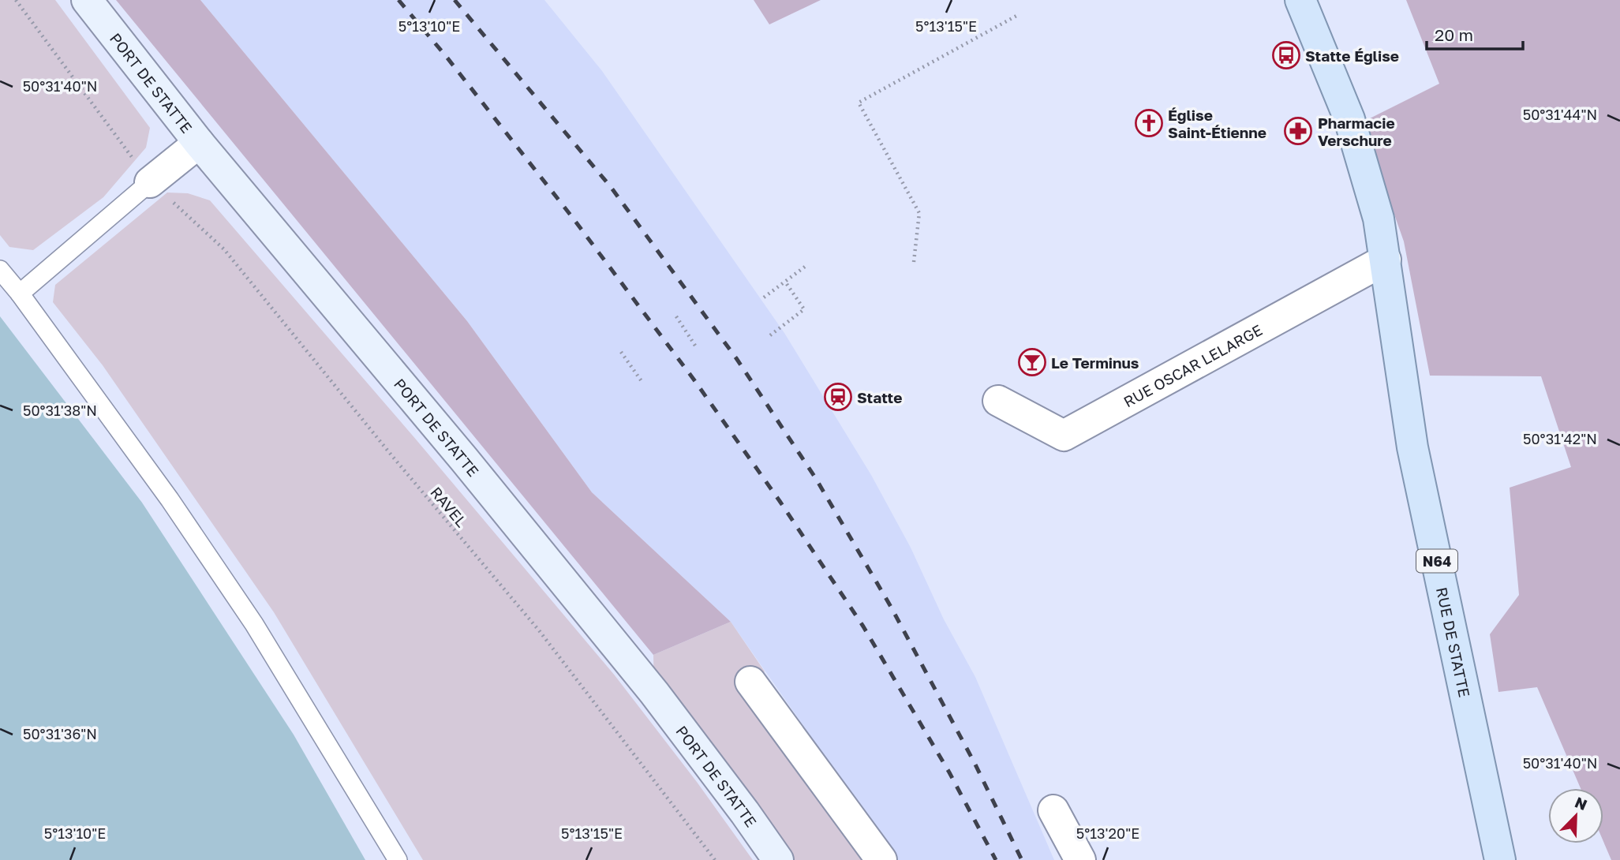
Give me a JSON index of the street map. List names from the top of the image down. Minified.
{"streets":{"main road":["N64","RUE DE STATTE"],"street":["PORT DE STATTE","RUE OSCAR LELARGE"],"path":["RAVEL"]},"crossings":[["RUE OSCAR LELARGE","N64"],["RUE OSCAR LELARGE","RUE DE STATTE"],["N64","RUE DE STATTE"]],"places":{"bus stop":["Statte Église"],"church":["Église Saint-Étienne"],"pharmacy":["Pharmacie Verschure"],"bar":["Le Terminus"],"station":["Statte"]},"scale_bar":"20 m","north":"top right","coordinates":["5°13'10\"E","5°13'15\"E","50°31'40\"N","50°31'44\"N","50°31'38\"N","50°31'42\"N","50°31'36\"N","5°13'20\"E"]}
